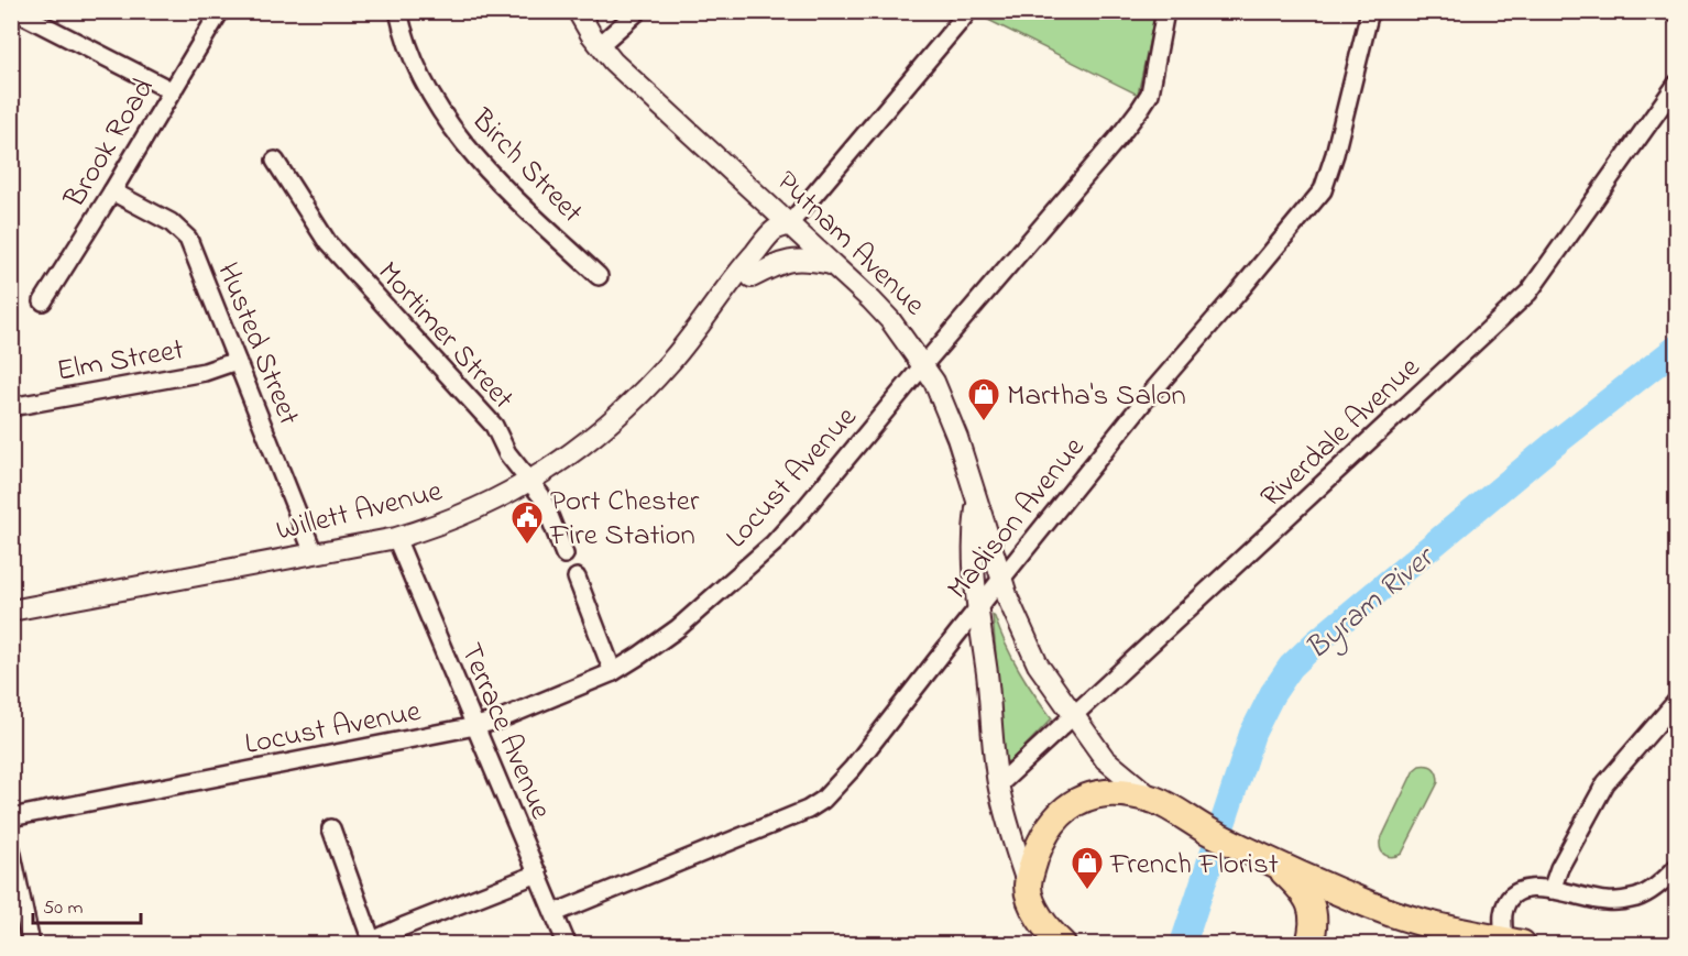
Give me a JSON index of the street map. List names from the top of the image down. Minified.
{"streets":{"main road":["Putnam Avenue"],"street":["Brook Road","Birch Street","Mortimer Street","Husted Street","Elm Street","Riverdale Avenue","Locust Avenue","Willett Avenue","Madison Avenue","Terrace Avenue"]},"crossings":[["Brook Road","Husted Street"],["Putnam Avenue","Riverdale Avenue"],["Putnam Avenue","Locust Avenue"],["Putnam Avenue","Willett Avenue"],["Putnam Avenue","Madison Avenue"],["Mortimer Street","Willett Avenue"],["Husted Street","Elm Street"],["Husted Street","Willett Avenue"],["Locust Avenue","Terrace Avenue"],["Willett Avenue","Terrace Avenue"],["Madison Avenue","Terrace Avenue"]],"water":["Byram River"],"places":{"shop":["Martha's Salon","French Florist"],"public building":["Port Chester Fire Station"]},"scale_bar":"50 m"}
